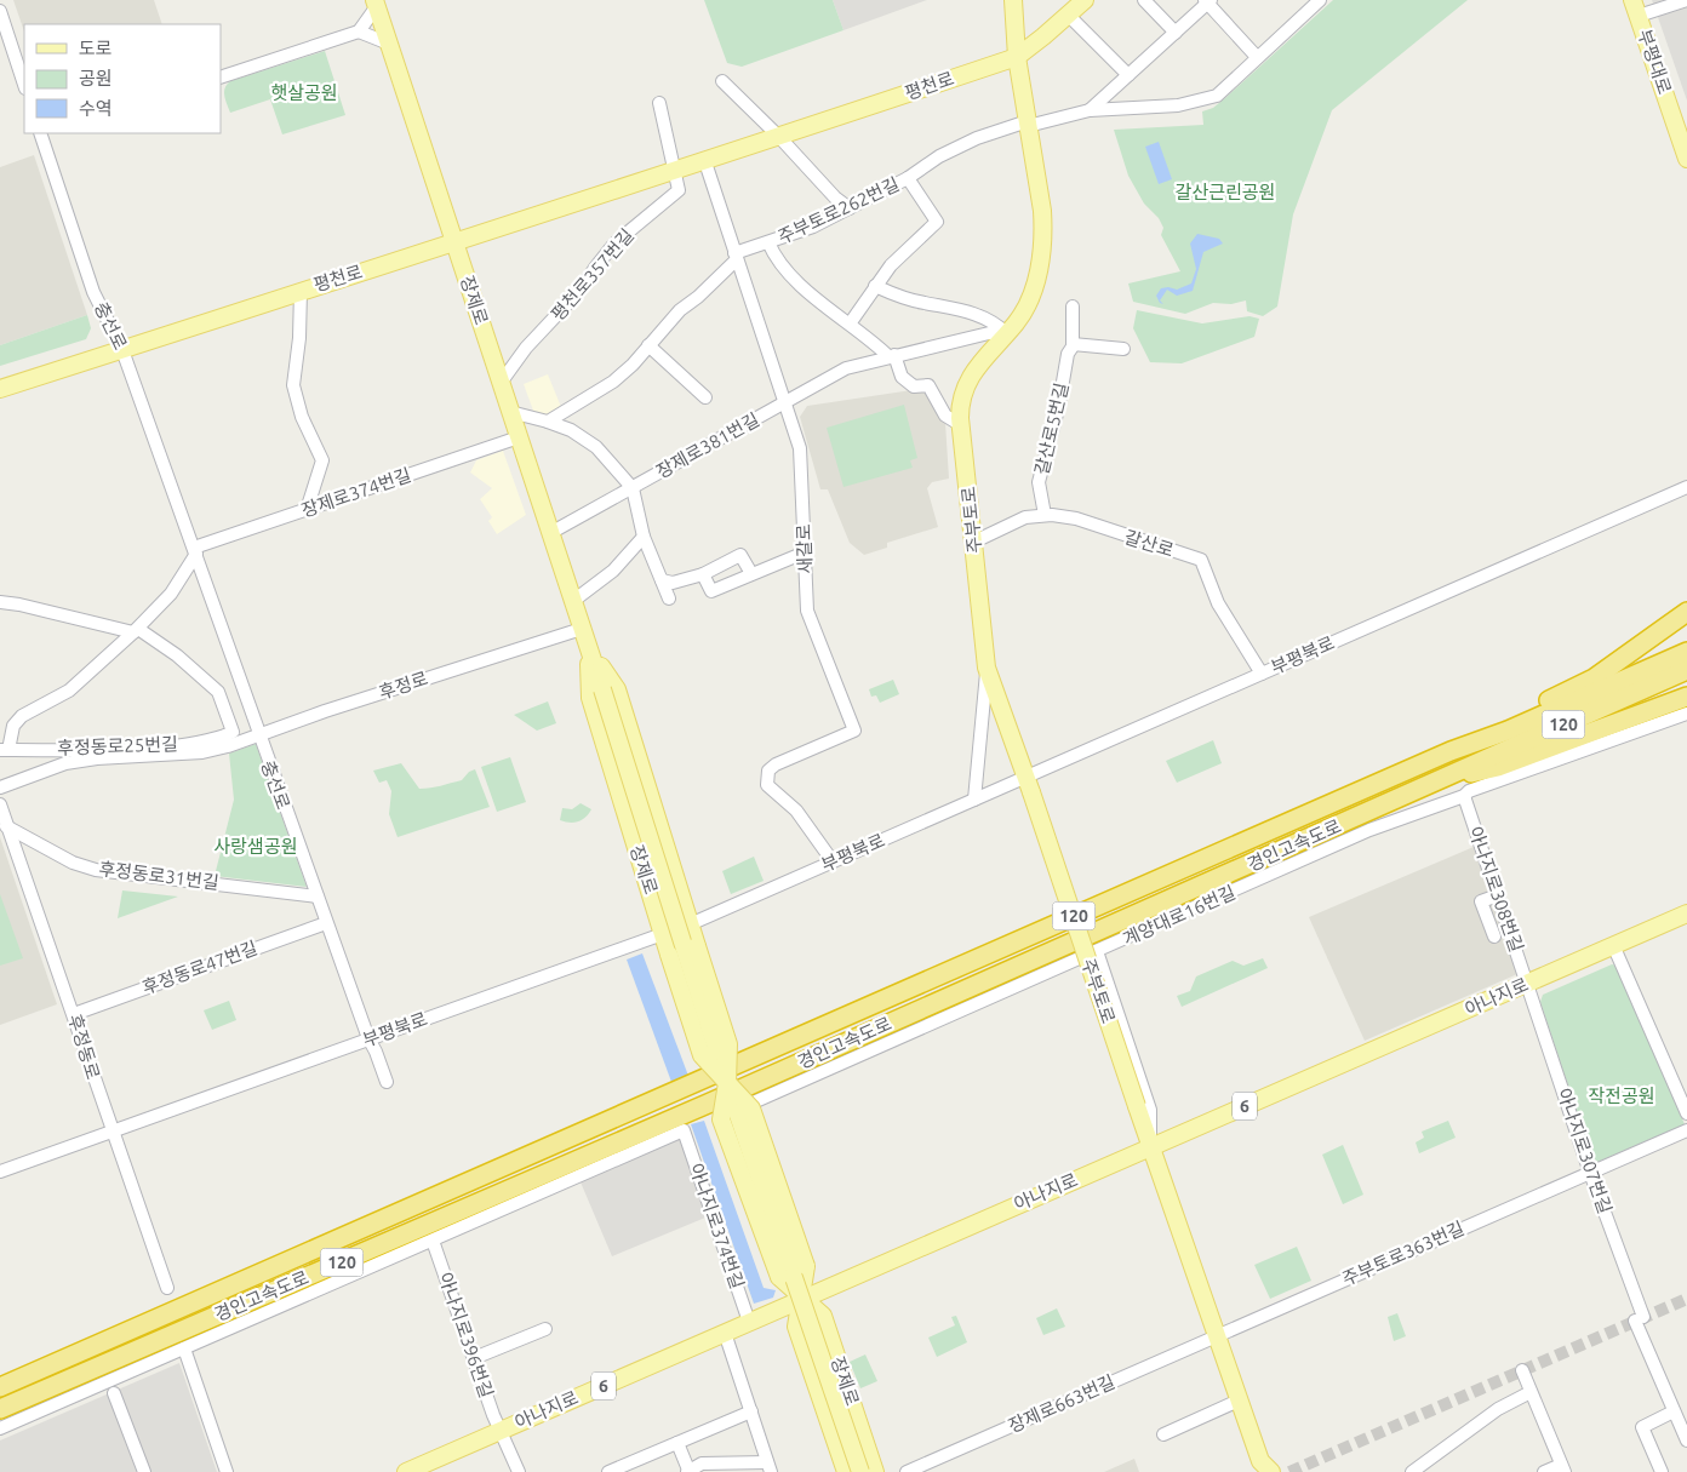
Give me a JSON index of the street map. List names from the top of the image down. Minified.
{"streets":{"highway":["120","경인고속도로"],"main road":["부평대로","평천로","장제로","주부토로","아나지로","6"],"street":["주부토로262번길","평천로357번길","충선로","갈산로5번길","장제로381번길","장제로374번길","갈산로","새갈로","부평북로","후정로","후정동로25번길","후정동로31번길","아나지로308번길","계양대로16번길","후정동로47번길","후정동로","아나지로307번길","아나지로374번길","주부토로363번길","아나지로396번길","장제로663번길"]},"crossings":[["평천로","평천로357번길"],["평천로","장제로"],["평천로","충선로"],["평천로","주부토로"],["평천로","새갈로"],["주부토로262번길","주부토로"],["주부토로262번길","새갈로"],["평천로357번길","장제로"],["장제로","장제로381번길"],["장제로","장제로374번길"],["장제로","부평북로"],["장제로","후정로"],["장제로","계양대로16번길"],["장제로","아나지로"],["충선로","장제로374번길"],["충선로","부평북로"],["충선로","후정로"],["충선로","후정동로31번길"],["충선로","후정동로47번길"],["갈산로5번길","갈산로"],["장제로381번길","주부토로"],["장제로381번길","새갈로"],["주부토로","갈산로"],["주부토로","부평북로"],["주부토로","아나지로"],["주부토로","주부토로363번길"],["주부토로","장제로663번길"],["갈산로","부평북로"],["새갈로","부평북로"],["부평북로","후정동로"],["후정로","후정동로25번길"],["경인고속도로","아나지로374번길"],["후정동로31번길","후정동로"],["아나지로308번길","계양대로16번길"],["아나지로308번길","아나지로"],["아나지로308번길","아나지로307번길"],["계양대로16번길","아나지로"],["후정동로47번길","후정동로"],["아나지로","아나지로307번길"],["아나지로","아나지로374번길"],["아나지로","아나지로396번길"],["아나지로307번길","주부토로363번길"],["주부토로363번길","장제로663번길"]],"parks":["햇살공원","갈산근린공원","사랑샘공원","작전공원"],"legend":["도로","공원","수역"]}
